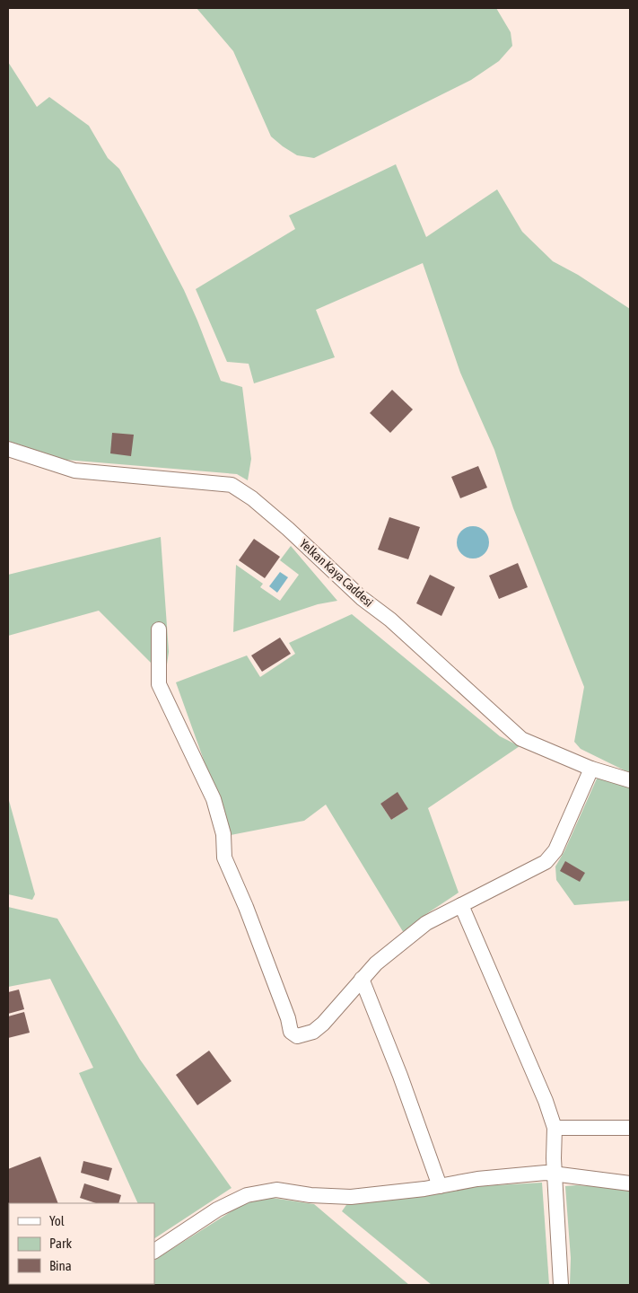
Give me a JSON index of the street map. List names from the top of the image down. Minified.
{"streets":{"street":["Yelkan Kaya Caddesi"]},"legend":["Yol","Park","Bina"]}
